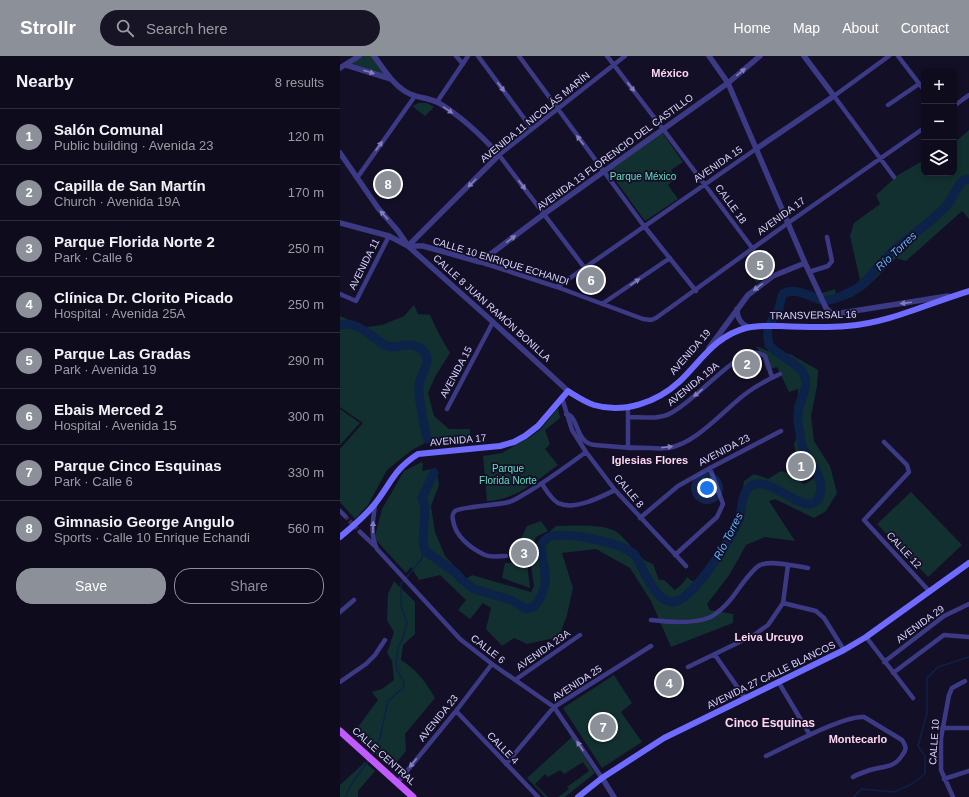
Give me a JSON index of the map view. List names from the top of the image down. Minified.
{"streets":{"main road":["AVENIDA 17","CALLE 8 JUAN RAMÓN BONILLA","TRANSVERSAL 16","AVENIDA 19","AVENIDA 27 CALLE BLANCOS","CALLE CENTRAL"],"street":["AVENIDA 11 NICOLÁS MARÍN","AVENIDA 13 FLORENCIO DEL CASTILLO","AVENIDA 15","CALLE 18","CALLE 10 ENRIQUE ECHANDI","AVENIDA 11","AVENIDA 19A","AVENIDA 23","CALLE 8","CALLE 12","AVENIDA 29","CALLE 6","AVENIDA 23A","AVENIDA 25","CALLE 10","CALLE 4"]},"crossings":[["AVENIDA 11 NICOLÁS MARÍN","CALLE 18"],["AVENIDA 11 NICOLÁS MARÍN","CALLE 10 ENRIQUE ECHANDI"],["AVENIDA 11 NICOLÁS MARÍN","CALLE 8 JUAN RAMÓN BONILLA"],["AVENIDA 13 FLORENCIO DEL CASTILLO","CALLE 18"],["AVENIDA 13 FLORENCIO DEL CASTILLO","CALLE 10 ENRIQUE ECHANDI"],["AVENIDA 15","CALLE 18"],["AVENIDA 15","CALLE 10 ENRIQUE ECHANDI"],["AVENIDA 15","CALLE 8 JUAN RAMÓN BONILLA"],["CALLE 18","AVENIDA 17"],["AVENIDA 17","CALLE 10 ENRIQUE ECHANDI"],["AVENIDA 17","CALLE 8 JUAN RAMÓN BONILLA"],["AVENIDA 17","CALLE 8"],["CALLE 10 ENRIQUE ECHANDI","CALLE 8 JUAN RAMÓN BONILLA"],["AVENIDA 11","CALLE 8 JUAN RAMÓN BONILLA"],["CALLE 8 JUAN RAMÓN BONILLA","AVENIDA 19"],["TRANSVERSAL 16","AVENIDA 19"],["AVENIDA 23","CALLE 8"],["AVENIDA 23","CALLE 6"],["AVENIDA 23","CALLE 4"],["AVENIDA 23","CALLE CENTRAL"],["CALLE 12","AVENIDA 27 CALLE BLANCOS"],["CALLE 6","AVENIDA 23A"],["CALLE 6","AVENIDA 27 CALLE BLANCOS"],["CALLE 6","AVENIDA 25"],["AVENIDA 25","CALLE 4"]],"one_way":["AVENIDA 11 NICOLÁS MARÍN","AVENIDA 13 FLORENCIO DEL CASTILLO","AVENIDA 19"],"districts":["México","Iglesias Flores","Leiva Urcuyo","Cinco Esquinas","Montecarlo"],"water":["Río Torres"],"parks":["Parque México","Parque Florida Norte"],"page":{"header":"Strollr","search":"Search here","nav":["Home","Map","About","Contact"],"heading":["Nearby","8 results"],"map_buttons":["+","−"],"list":[{"mark":"1","name":"Salón Comunal","note":"Public building · Avenida 23","value":"120 m"},{"mark":"2","name":"Capilla de San Martín","note":"Church · Avenida 19A","value":"170 m"},{"mark":"3","name":"Parque Florida Norte 2","note":"Park · Calle 6","value":"250 m"},{"mark":"4","name":"Clínica Dr. Clorito Picado","note":"Hospital · Avenida 25A","value":"250 m"},{"mark":"5","name":"Parque Las Gradas","note":"Park · Avenida 19","value":"290 m"},{"mark":"6","name":"Ebais Merced 2","note":"Hospital · Avenida 15","value":"300 m"},{"mark":"7","name":"Parque Cinco Esquinas","note":"Park · Calle 6","value":"330 m"},{"mark":"8","name":"Gimnasio George Angulo","note":"Sports · Calle 10 Enrique Echandi","value":"560 m"}],"pins":["8","5","6","2","1","3","4","7"],"buttons":["Save","Share"]}}
